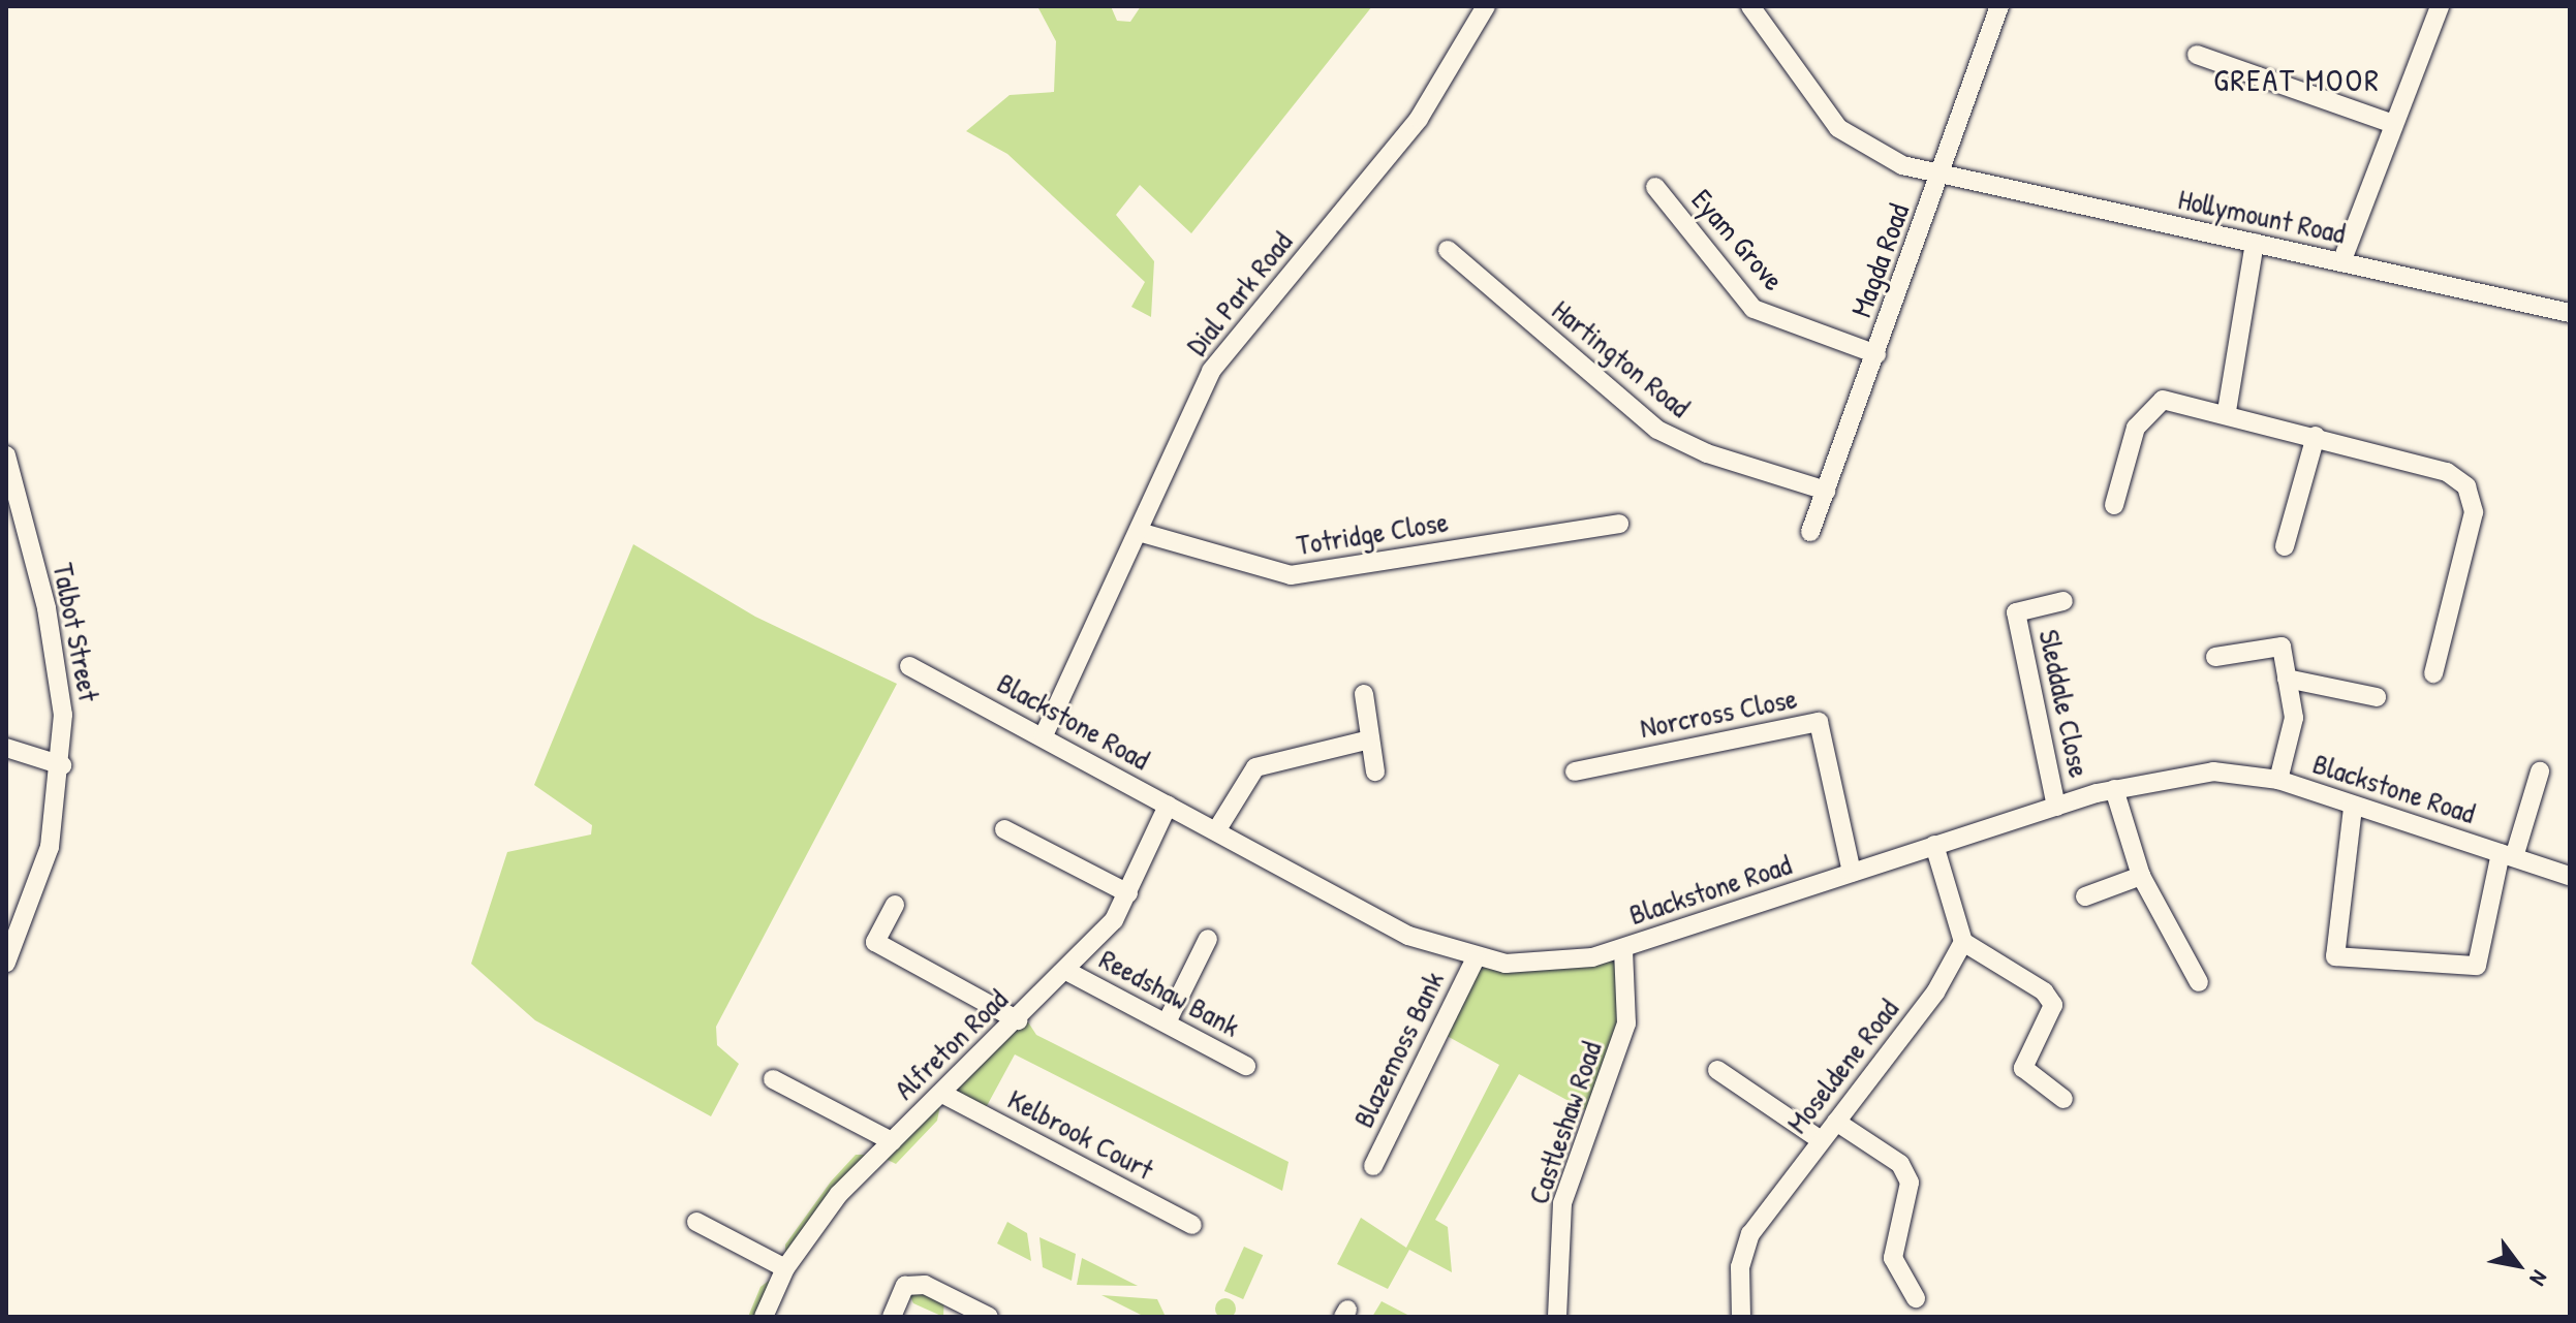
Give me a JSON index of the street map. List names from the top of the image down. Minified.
{"streets":{"street":["Hollymount Road","Eyam Grove","Magda Road","Dial Park Road","Hartington Road","Totridge Close","Talbot Street","Sleddale Close","Norcross Close","Blackstone Road","Reedshaw Bank","Alfreton Road","Blazemoss Bank","Moseldene Road","Castleshaw Road","Kelbrook Court"]},"crossings":[["Hollymount Road","Magda Road"],["Eyam Grove","Magda Road"],["Magda Road","Hartington Road"],["Dial Park Road","Totridge Close"],["Dial Park Road","Blackstone Road"],["Sleddale Close","Blackstone Road"],["Norcross Close","Blackstone Road"],["Blackstone Road","Alfreton Road"],["Blackstone Road","Blazemoss Bank"],["Blackstone Road","Castleshaw Road"],["Reedshaw Bank","Alfreton Road"],["Alfreton Road","Kelbrook Court"]],"districts":["GREAT MOOR"],"north":"bottom right"}
